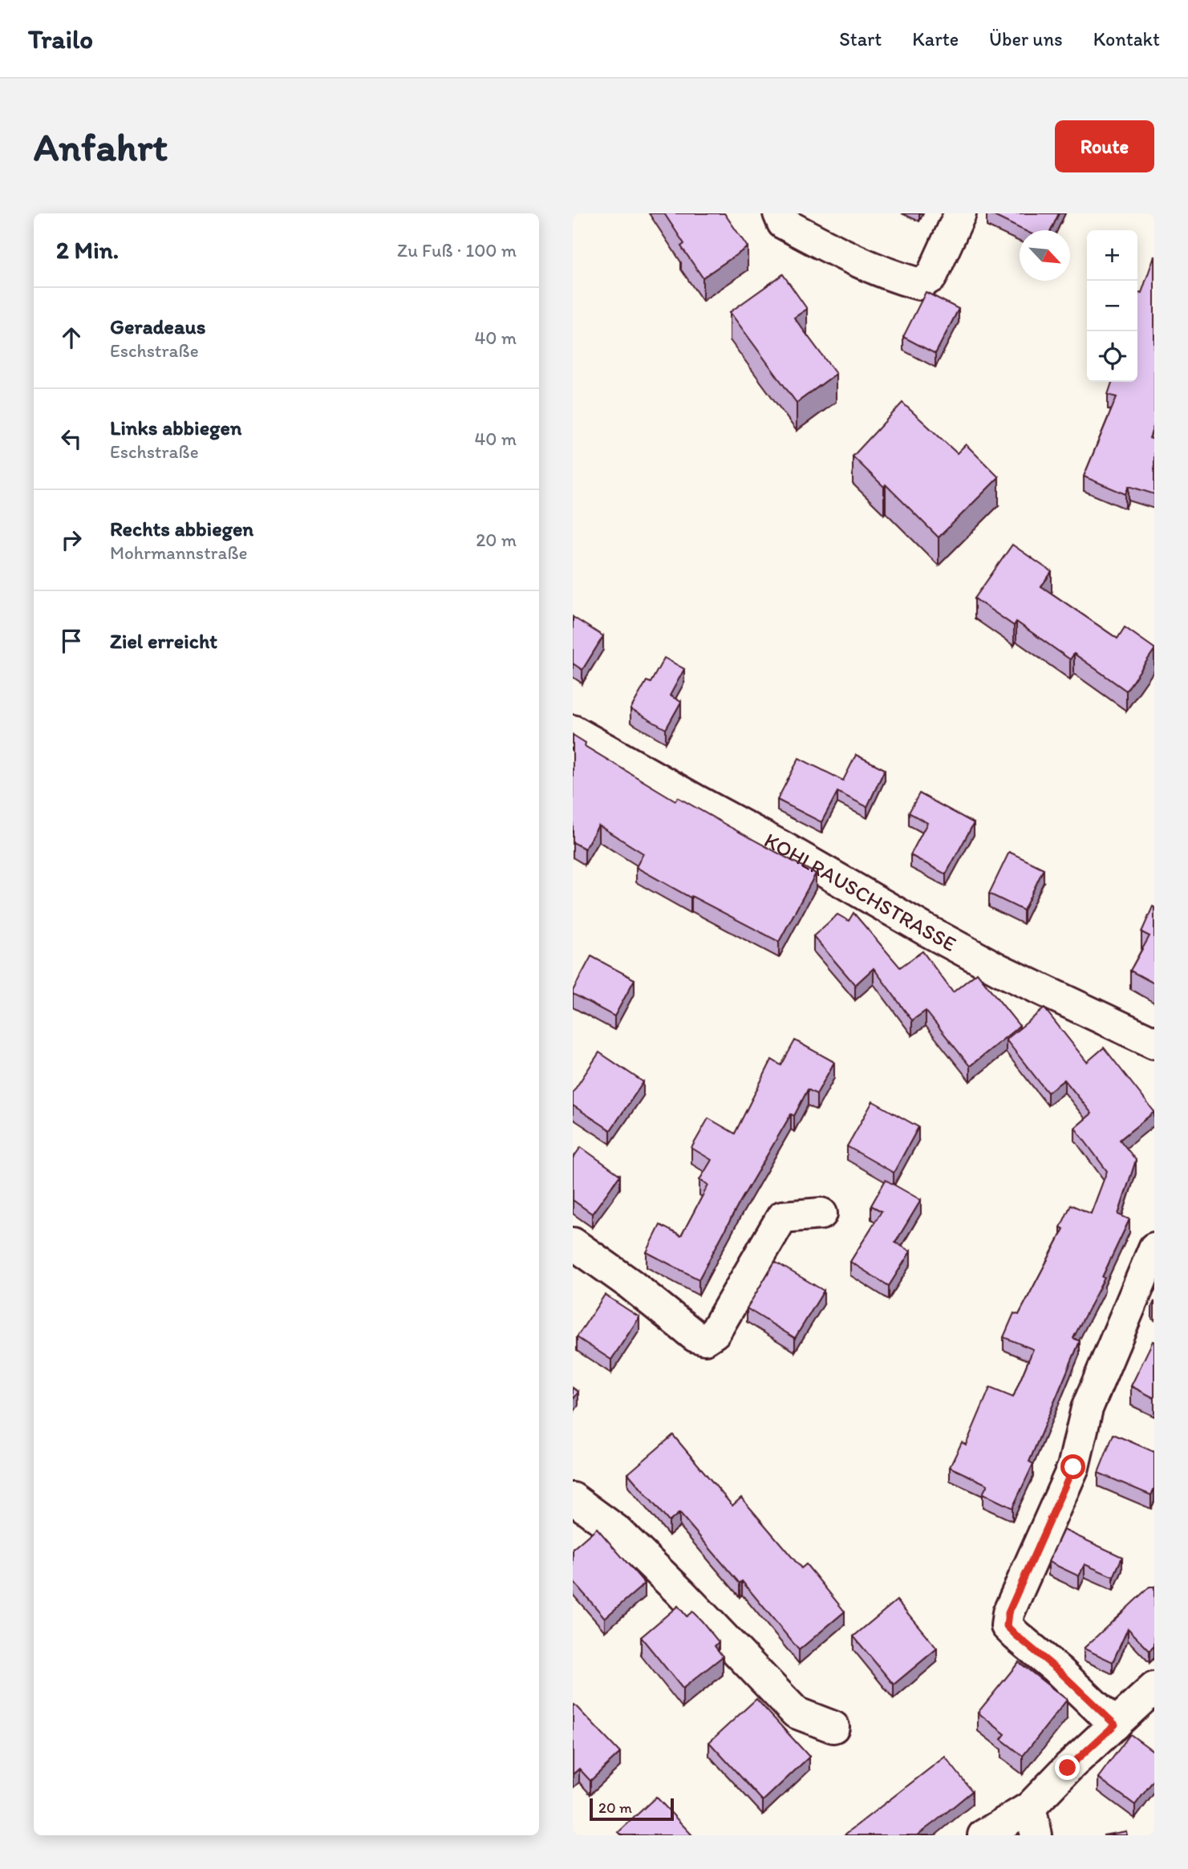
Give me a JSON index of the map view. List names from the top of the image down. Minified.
{"streets":{"street":["KOHLRAUSCHSTRASSE"]},"scale_bar":"20 m","north":"bottom right","page":{"header":"Trailo","nav":["Start","Karte","Über uns","Kontakt"],"buttons":"Route","title":"Anfahrt","heading":["2 Min.","Zu Fuß · 100 m"],"map_buttons":["+","−"],"list":[["Geradeaus","Eschstraße","40 m"],["Links abbiegen","Eschstraße","40 m"],["Rechts abbiegen","Mohrmannstraße","20 m"],"Ziel erreicht"],"scale":"20 m"}}
